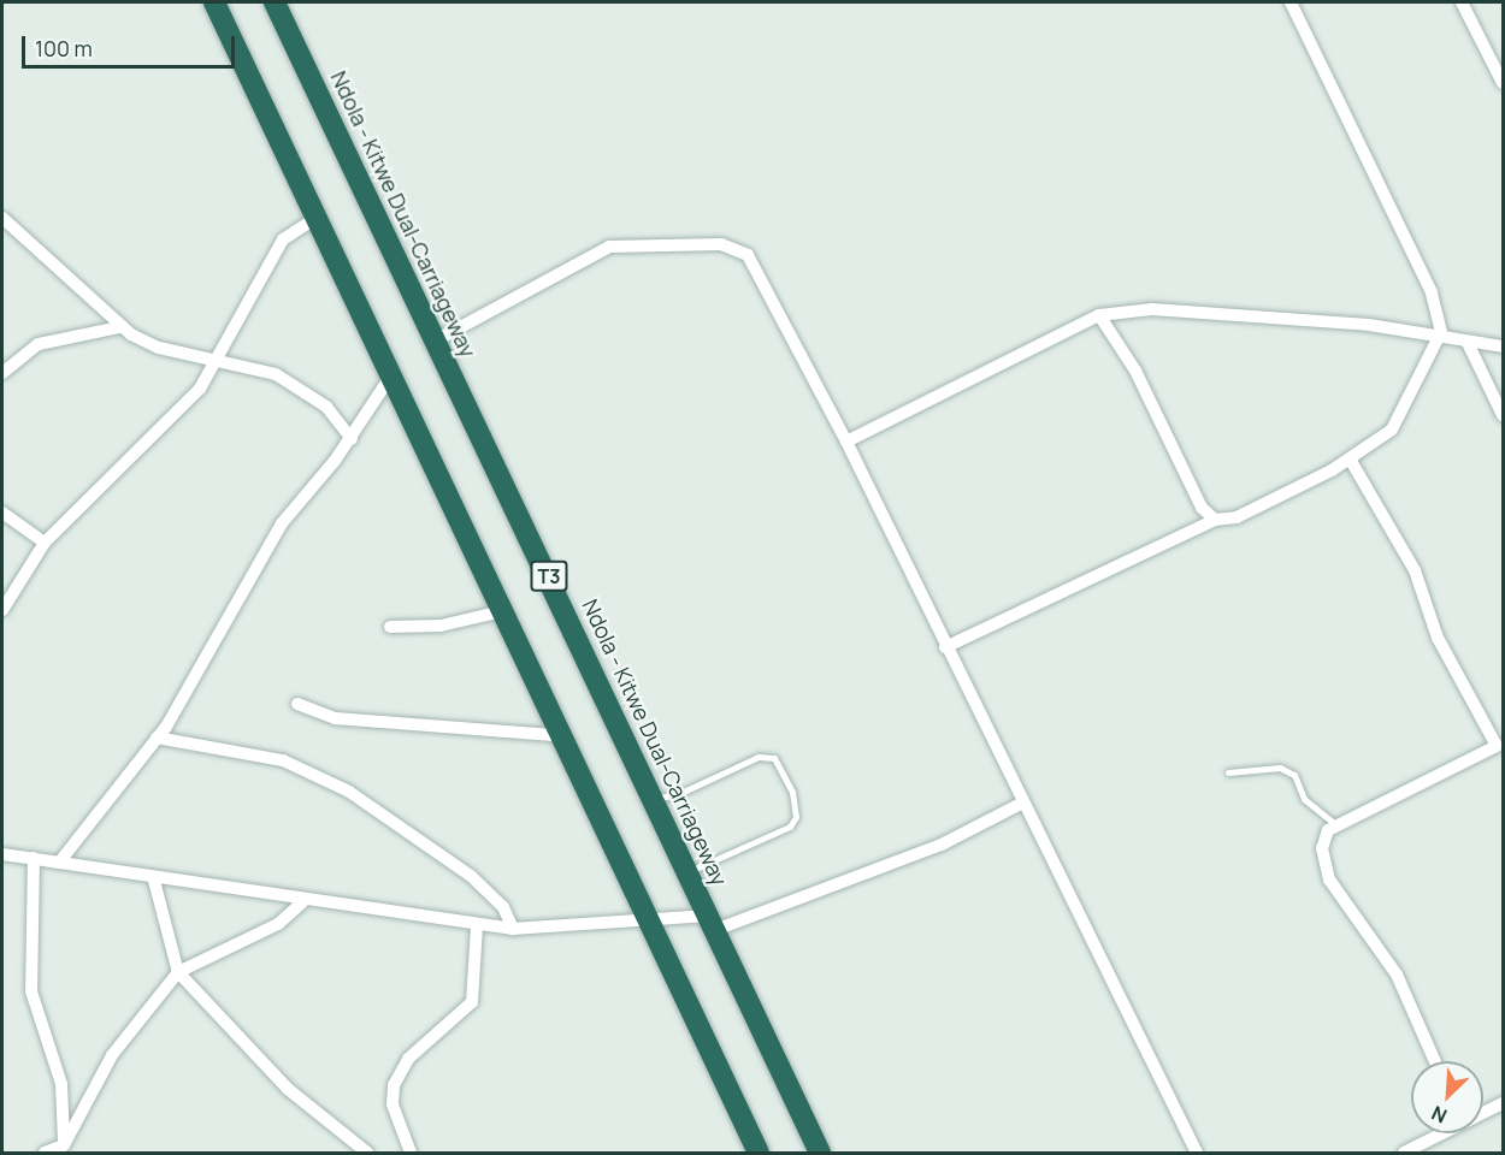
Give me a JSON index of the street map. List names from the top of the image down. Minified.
{"streets":{"highway":["Ndola - Kitwe Dual-Carriageway","T3"]},"scale_bar":"100 m","north":"bottom left"}
